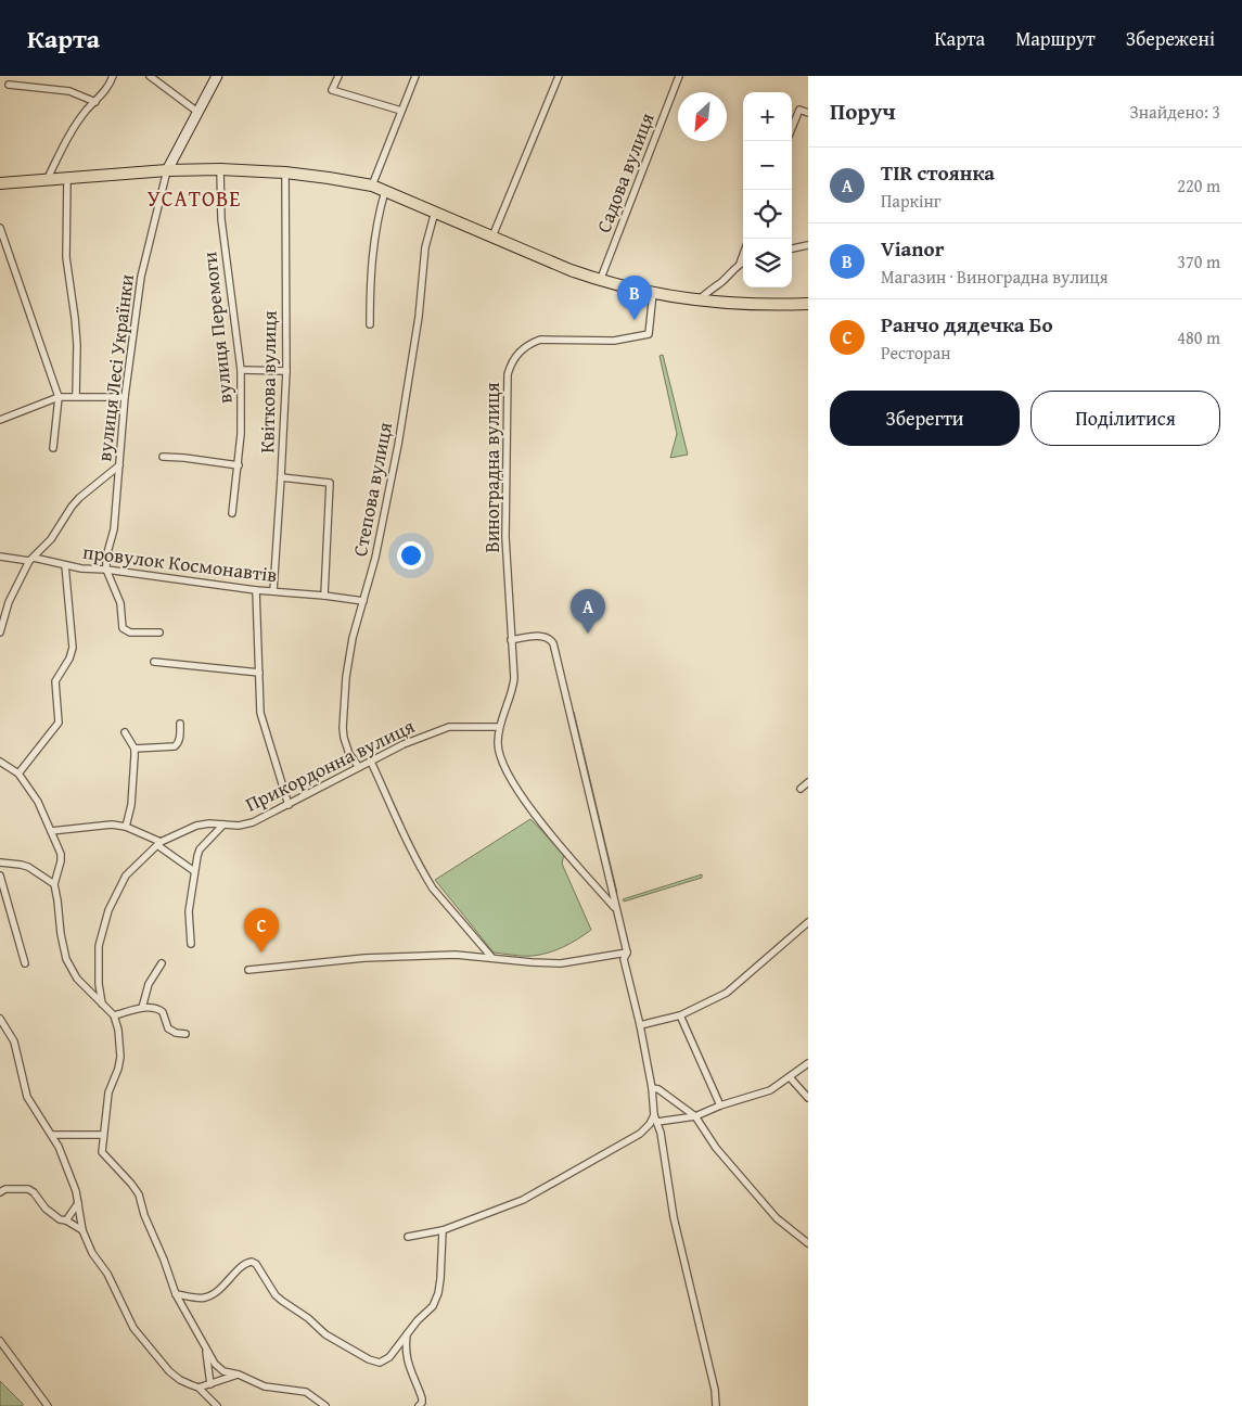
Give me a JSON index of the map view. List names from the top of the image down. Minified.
{"streets":{"street":["Садова вулиця","вулиця Перемоги","вулиця Лесі Українки","Квіткова вулиця","Виноградна вулиця","Степова вулиця","провулок Космонавтів","Прикордонна вулиця"]},"crossings":[["вулиця Лесі Українки","провулок Космонавтів"],["Квіткова вулиця","провулок Космонавтів"],["Виноградна вулиця","Прикордонна вулиця"],["Степова вулиця","провулок Космонавтів"],["Степова вулиця","Прикордонна вулиця"]],"districts":["УСАТОВЕ"],"north":"bottom left","page":{"header":"Карта","nav":["Карта","Маршрут","Збережені"],"heading":["Поруч","Знайдено: 3"],"map_buttons":["+","−"],"list":[{"mark":"A","name":"TIR стоянка","note":"Паркінг","value":"220 m"},{"mark":"B","name":"Vianor","note":"Магазин · Виноградна вулиця","value":"370 m"},{"mark":"C","name":"Ранчо дядечка Бо","note":"Ресторан","value":"480 m"}],"pins":["B","A","C"],"buttons":["Зберегти","Поділитися"]}}
